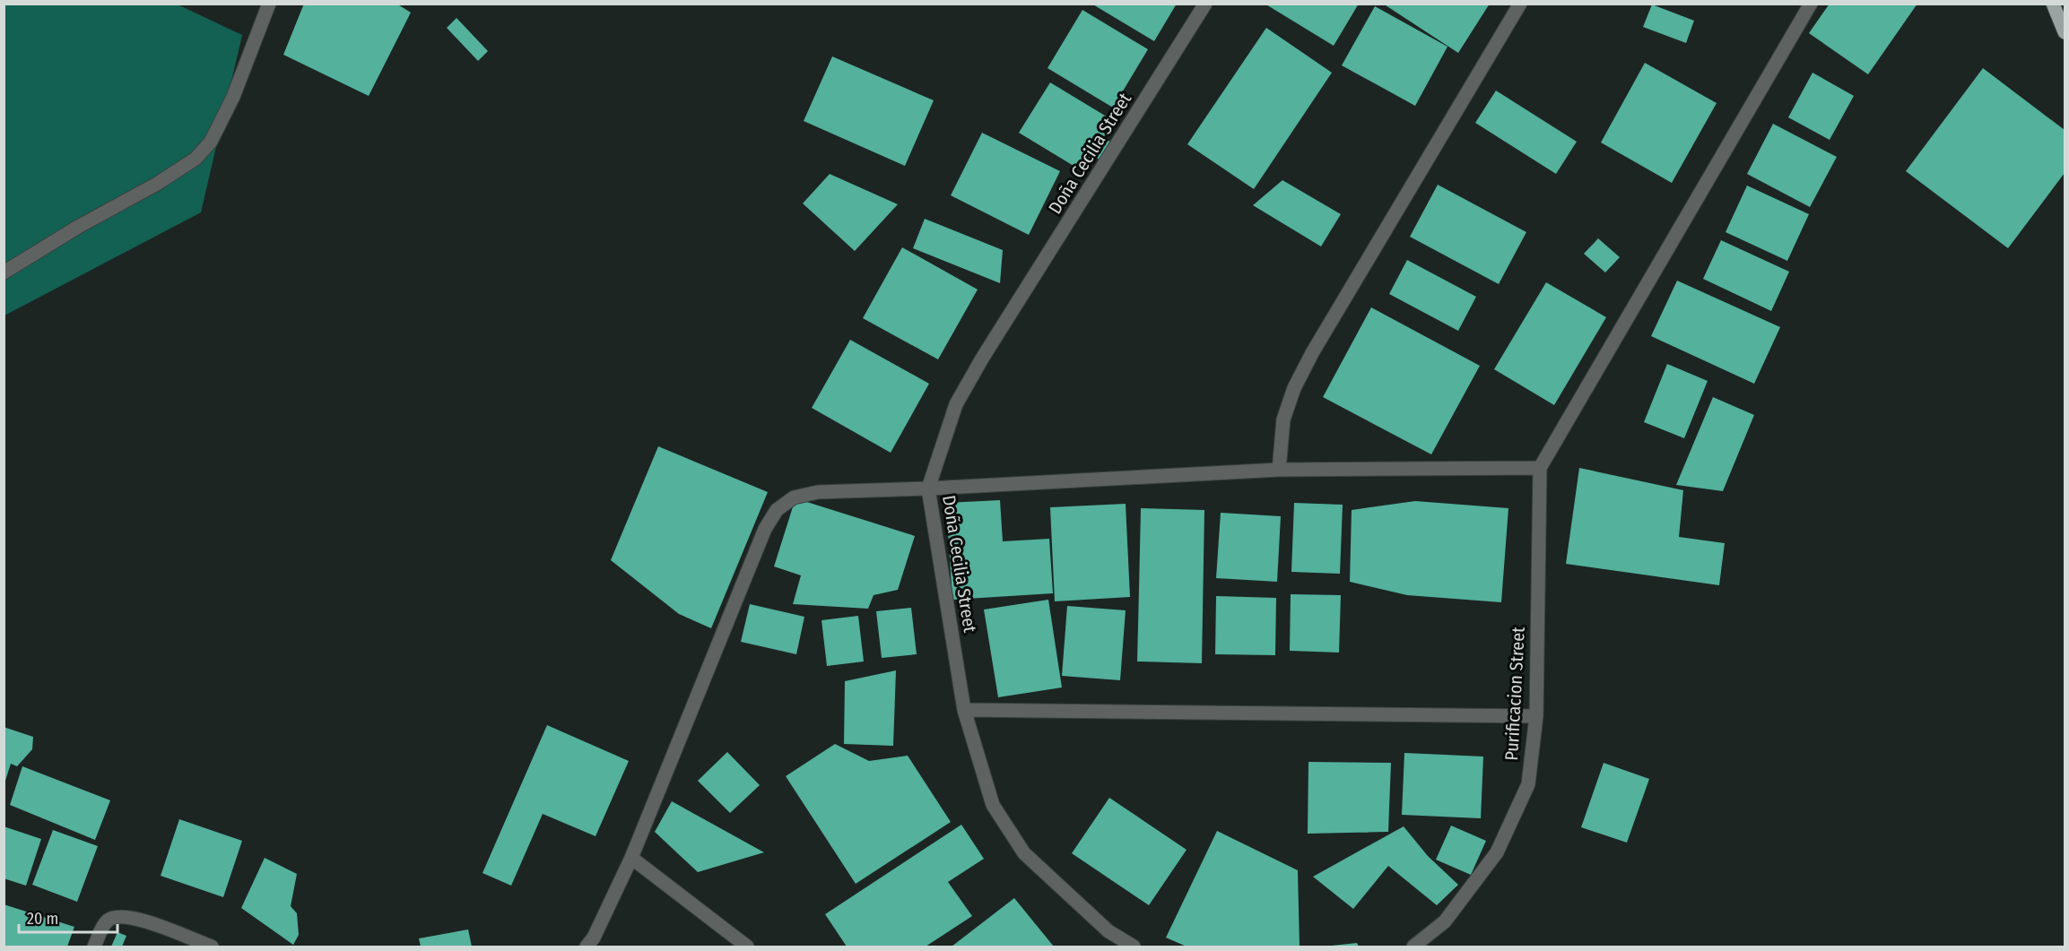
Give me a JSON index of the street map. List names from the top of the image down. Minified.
{"streets":{"street":["Doña Cecilia Street","Purificacion Street"]},"scale_bar":"20 m"}
